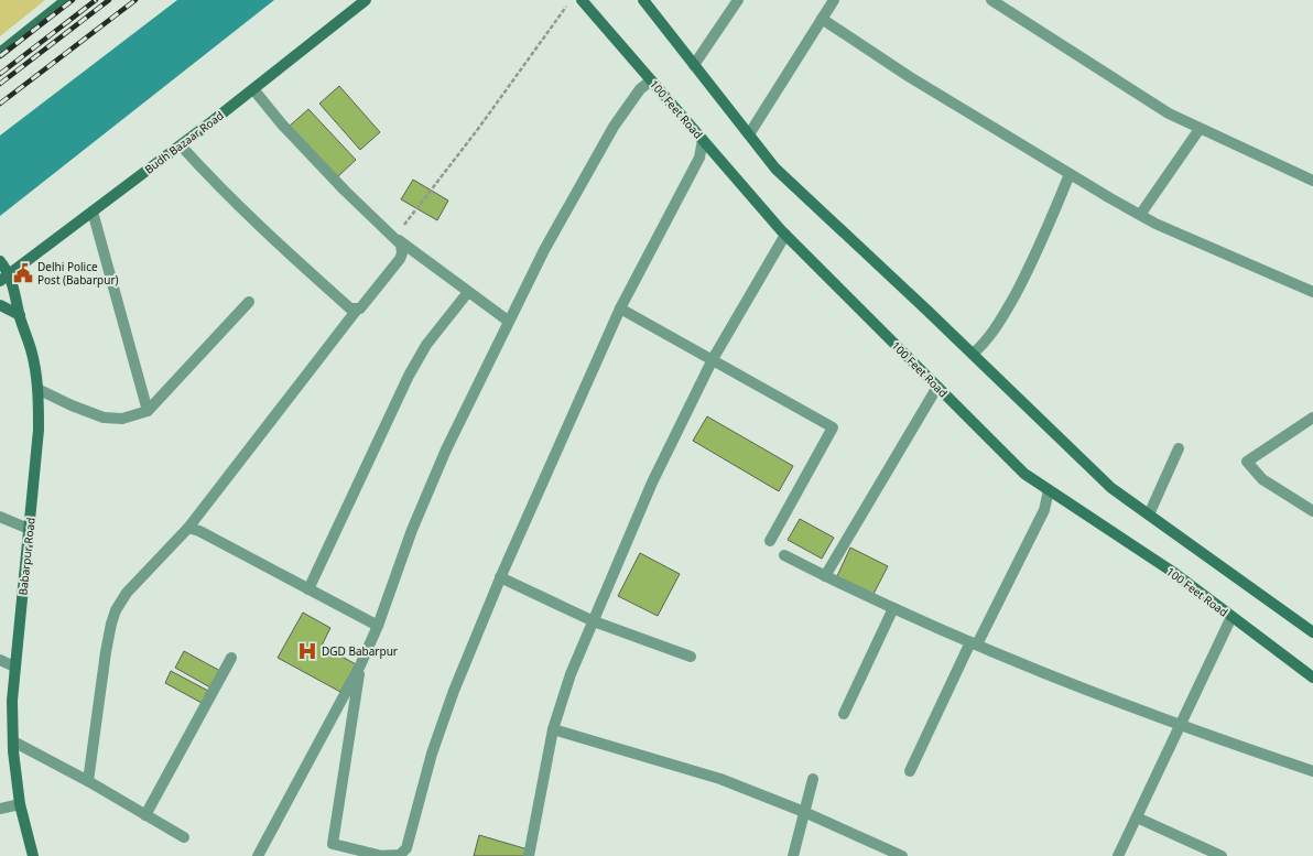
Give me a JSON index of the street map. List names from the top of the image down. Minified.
{"streets":{"main road":["100 Feet Road","Budh Bazaar Road","Babarpur Road"]},"crossings":[["Budh Bazaar Road","Babarpur Road"]],"places":{"public building":["Delhi Police Post (Babarpur)"],"hospital":["DGD Babarpur"]}}
